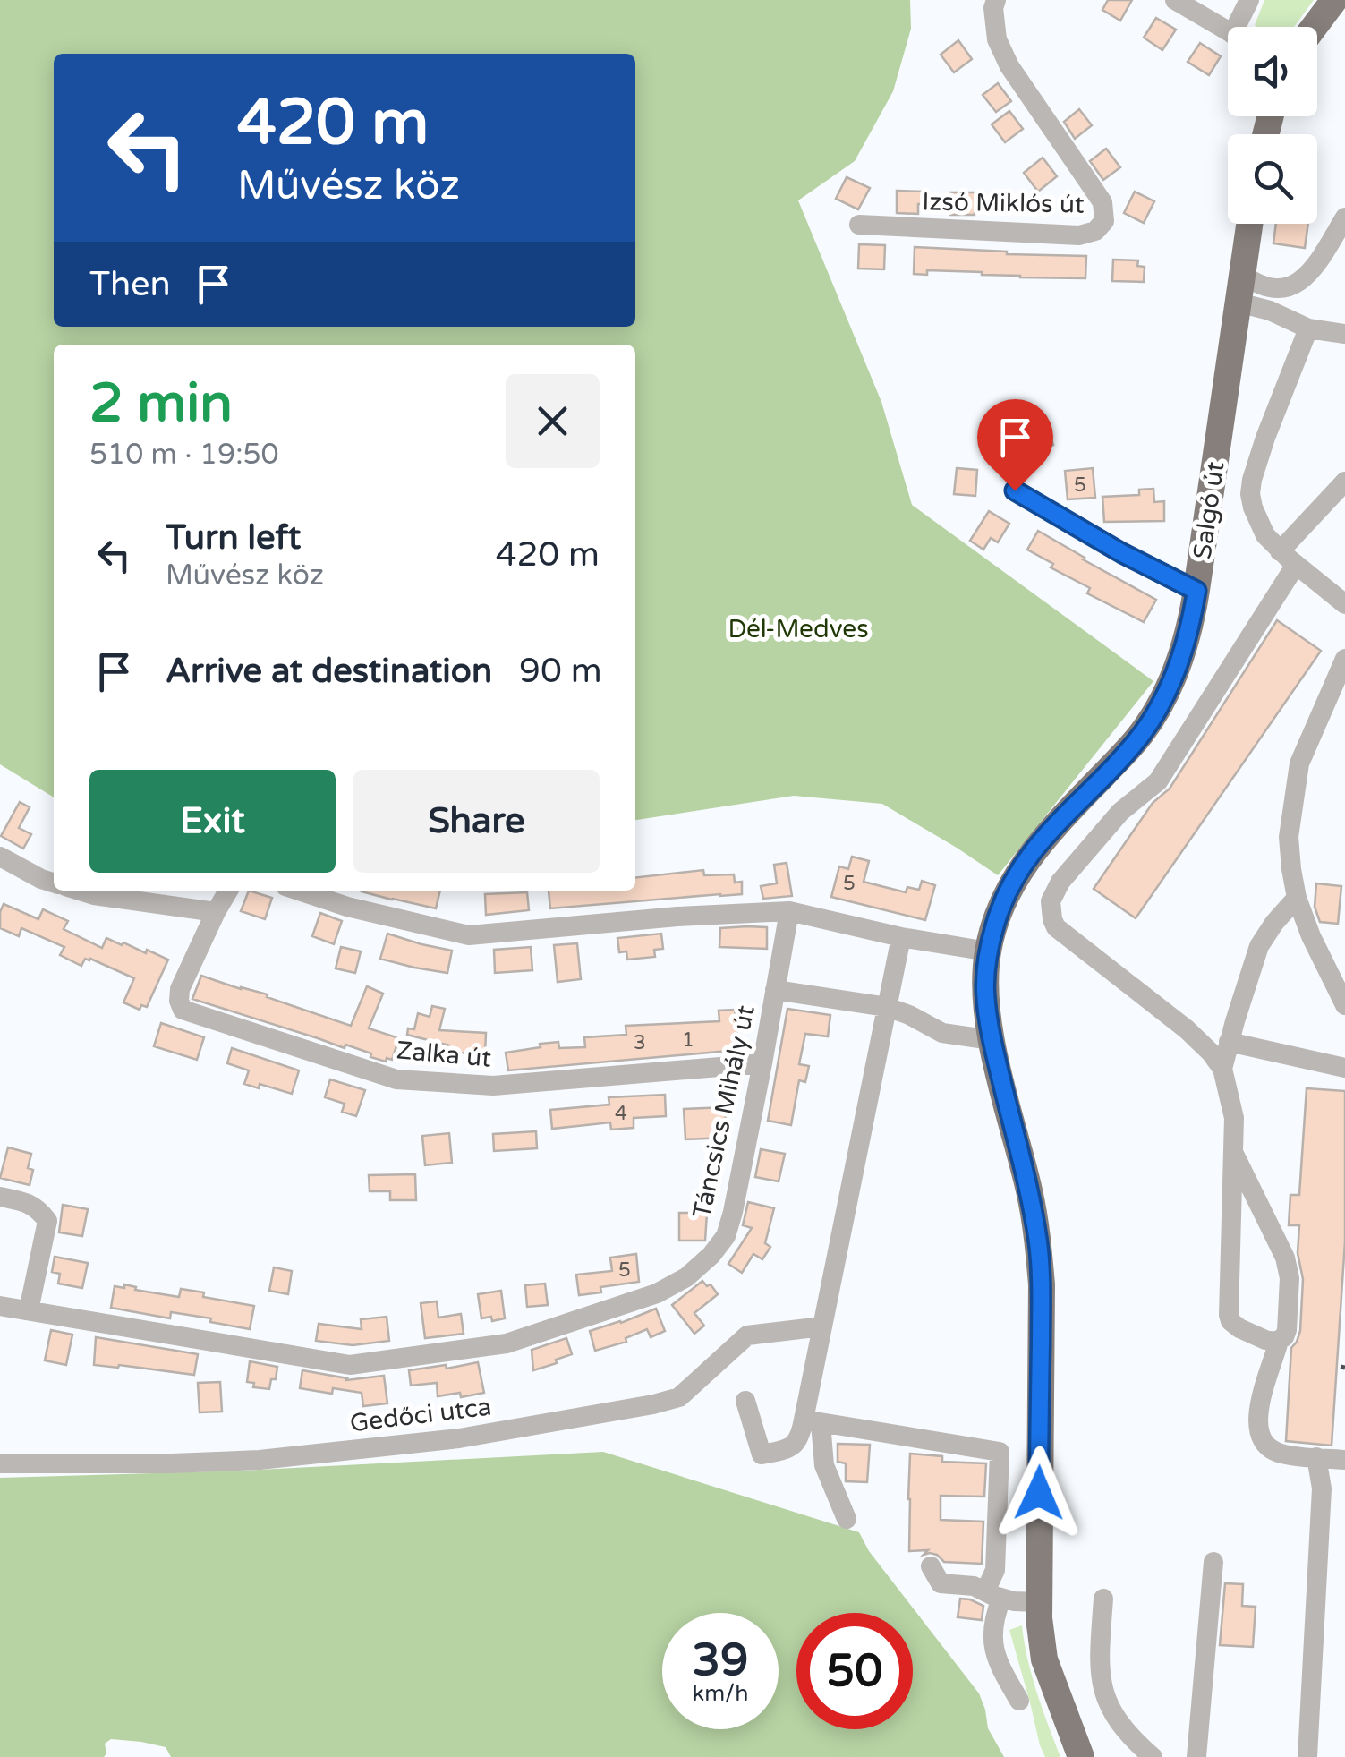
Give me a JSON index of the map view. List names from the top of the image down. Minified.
{"streets":{"main road":["Salgó út"],"street":["Izsó Miklós út","Zalka út","Táncsics Mihály út","Gedőci utca"]},"crossings":[["Zalka út","Táncsics Mihály út"]],"parks":["Dél-Medves"],"house_numbers":["5","5","1","3","4","5"],"page":{"turn":["420 m","Művész köz"],"then":"Then","heading":["2 min","510 m · 19:50"],"list":[{"name":"Turn left","note":"Művész köz","value":"420 m"},{"name":"Arrive at destination","value":"90 m"}],"buttons":["Exit","Share"],"speed":"39 km/h","limit":"50"}}
